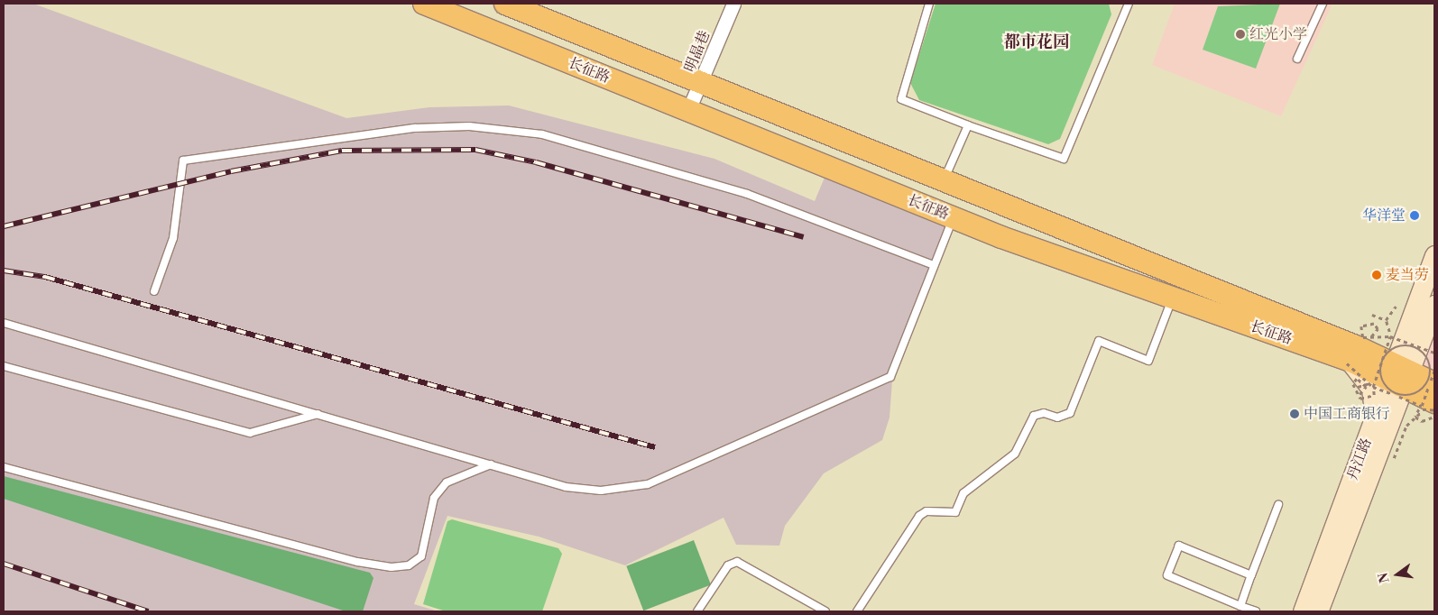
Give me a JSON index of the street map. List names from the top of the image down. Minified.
{"streets":{"main road":["长征路","丹江路"],"street":["明晶巷"]},"crossings":[["明晶巷","长征路"],["长征路","丹江路"]],"districts":["都市花园"],"places":["红光小学","华洋堂","麦当劳","中国工商银行"],"north":"left"}
